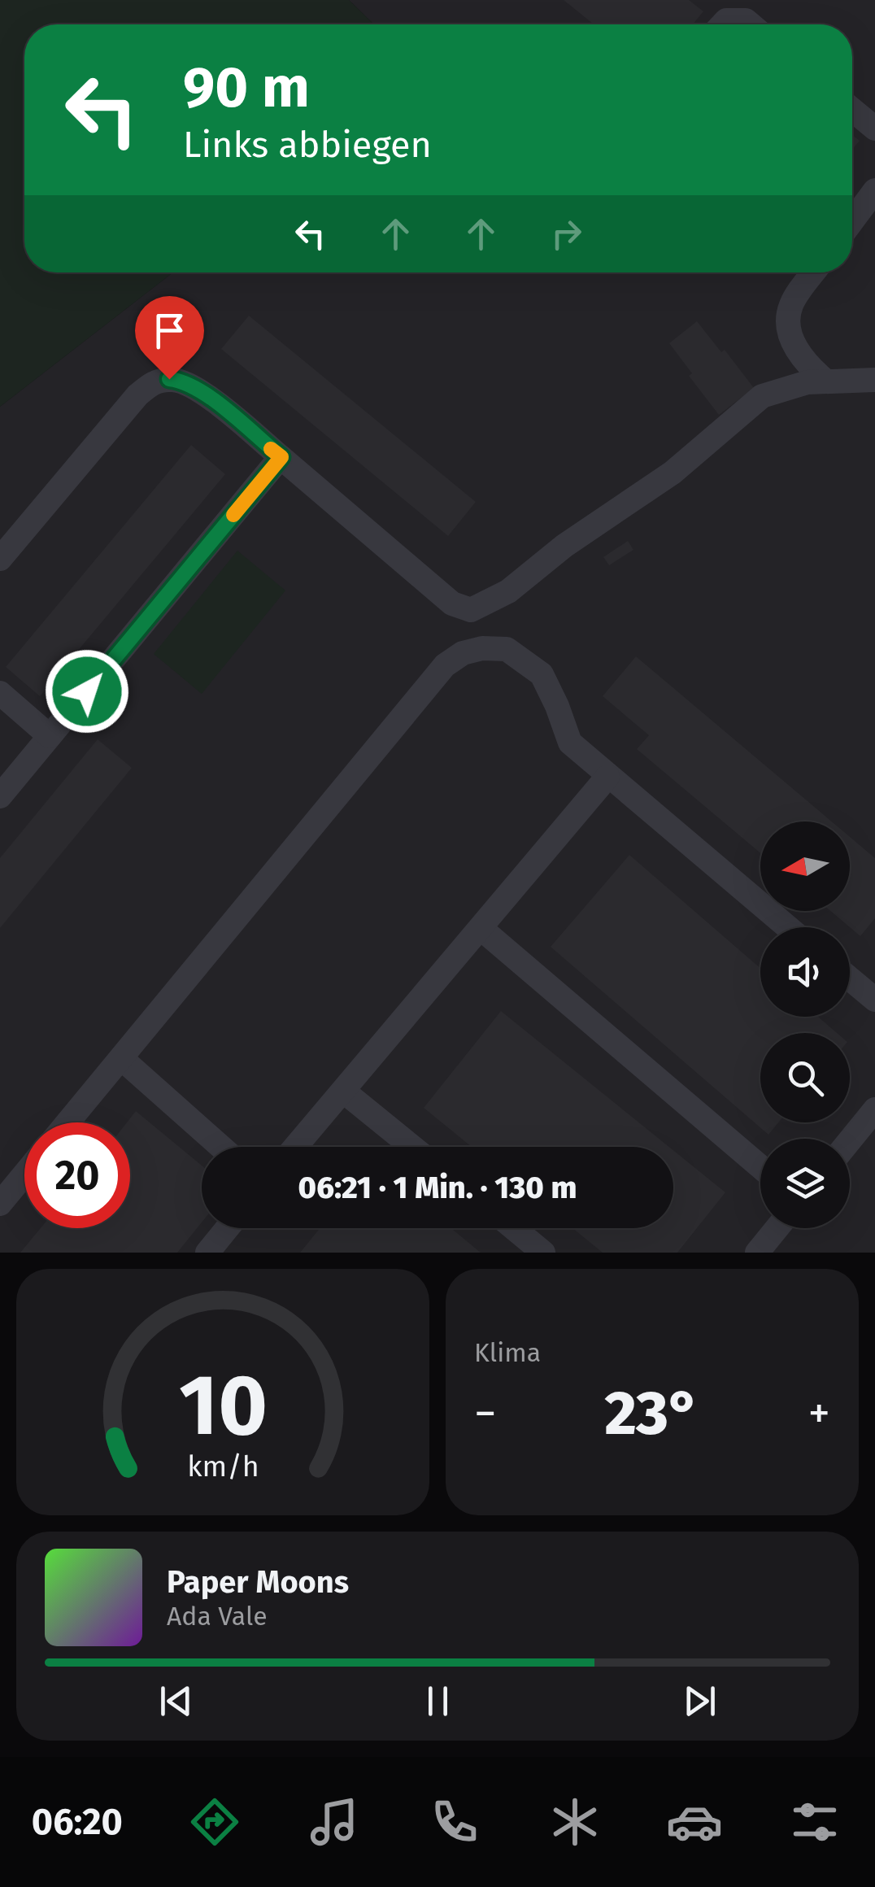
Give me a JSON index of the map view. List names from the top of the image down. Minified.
{"north":"left","page":{"turn":["90 m","Links abbiegen"],"limit":"20","trip":"06:21 · 1 Min. · 130 m","tile":"Klima","heat":["−","23°","+"],"song":["Paper Moons","Ada Vale"],"tabs":"06:20","gauge":["10","km/h"]}}
